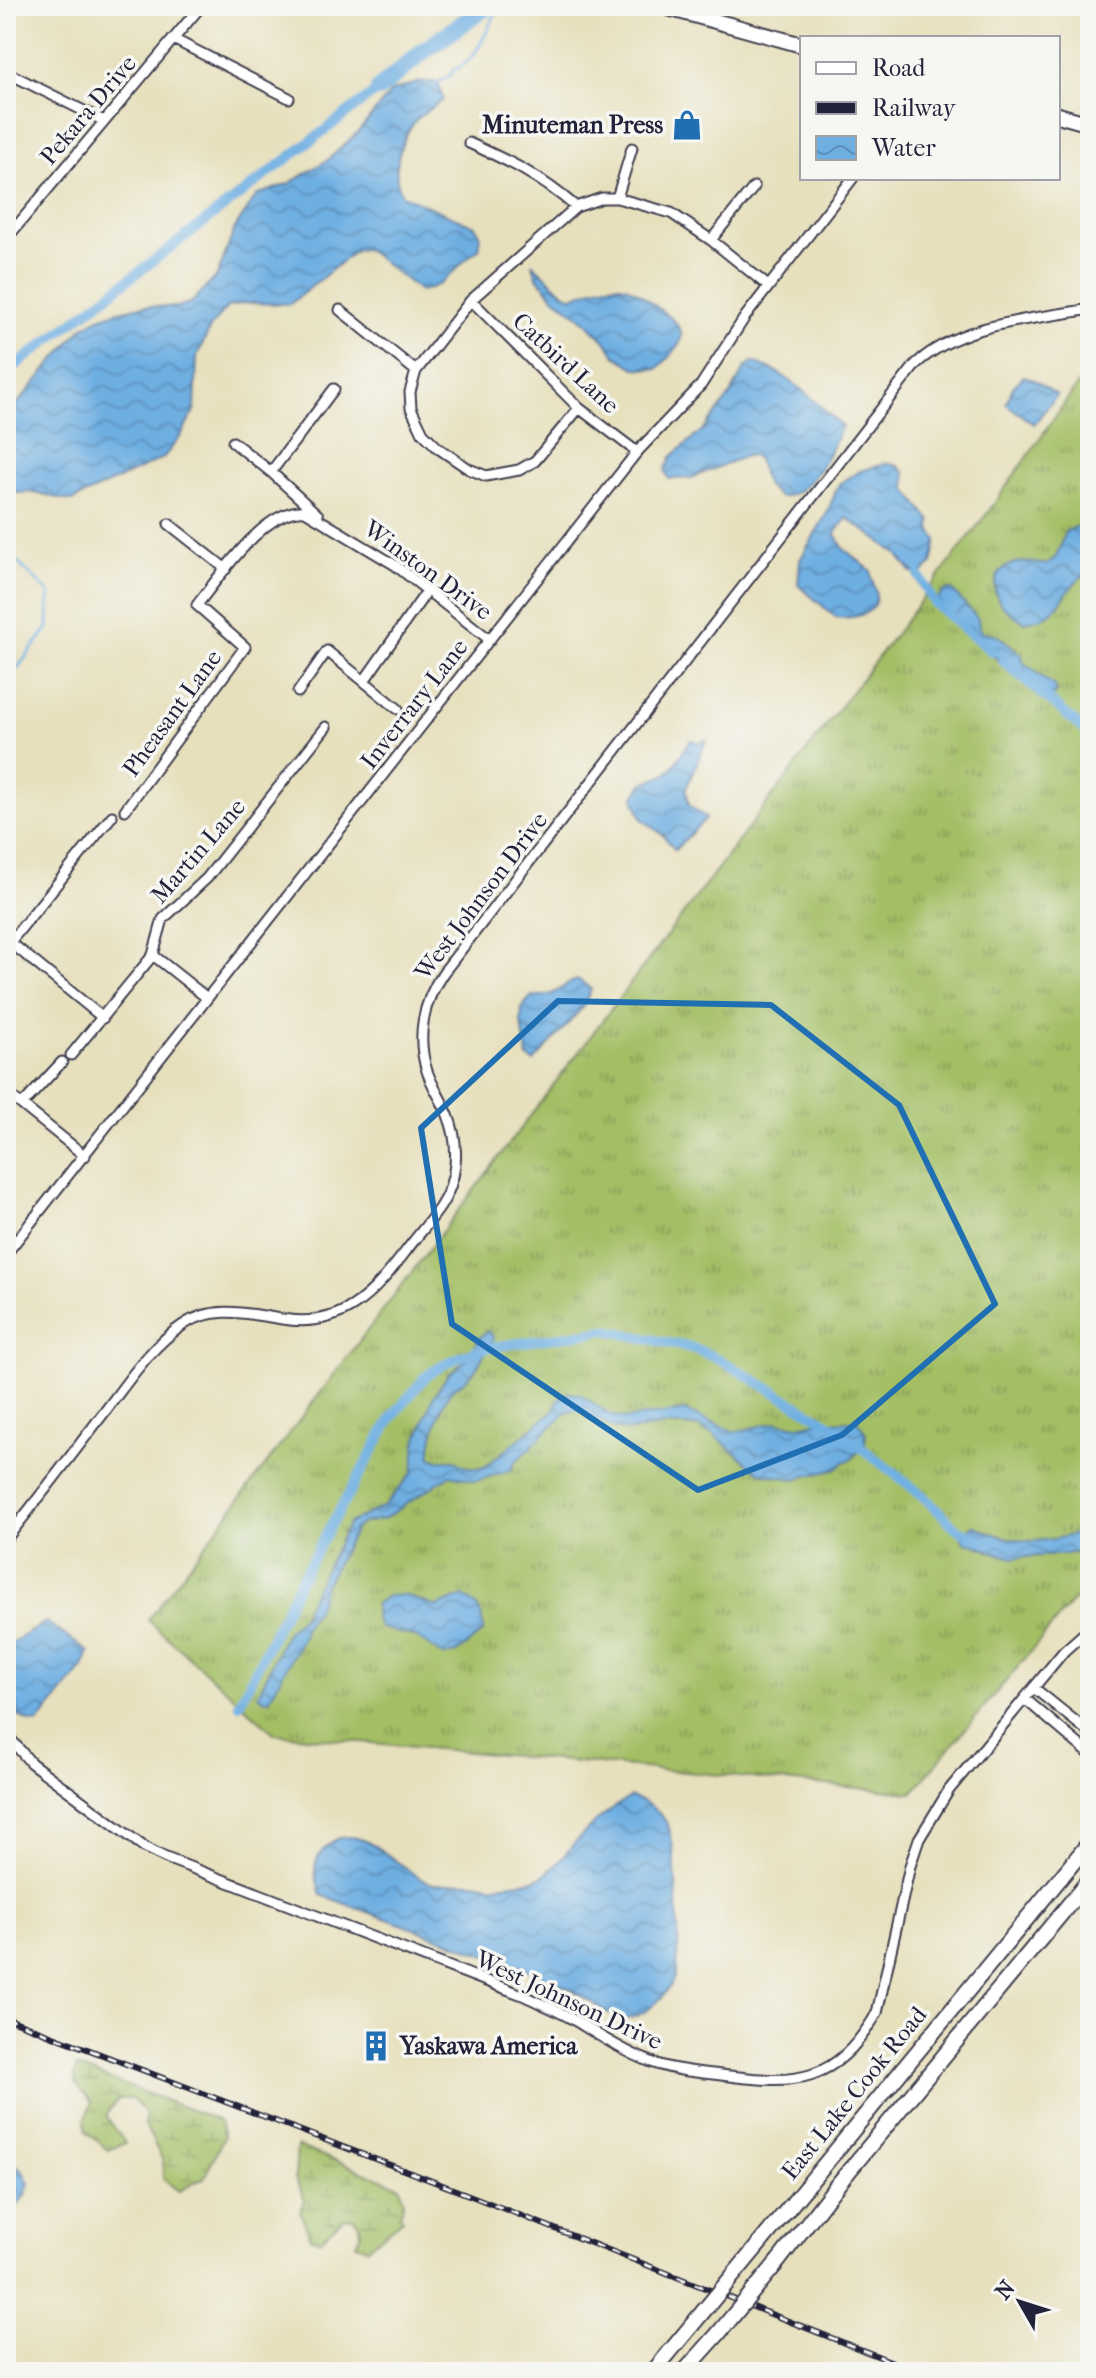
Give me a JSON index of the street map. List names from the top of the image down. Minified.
{"streets":{"main road":["East Lake Cook Road"],"street":["Pekara Drive","Catbird Lane","Winston Drive","Inverrary Lane","Pheasant Lane","Martin Lane","West Johnson Drive"]},"crossings":[["Catbird Lane","Inverrary Lane"],["Winston Drive","Inverrary Lane"],["Winston Drive","Pheasant Lane"]],"places":{"shop":["Minuteman Press"],"building":["Yaskawa America"]},"legend":["Road","Railway","Water"],"north":"top left"}
